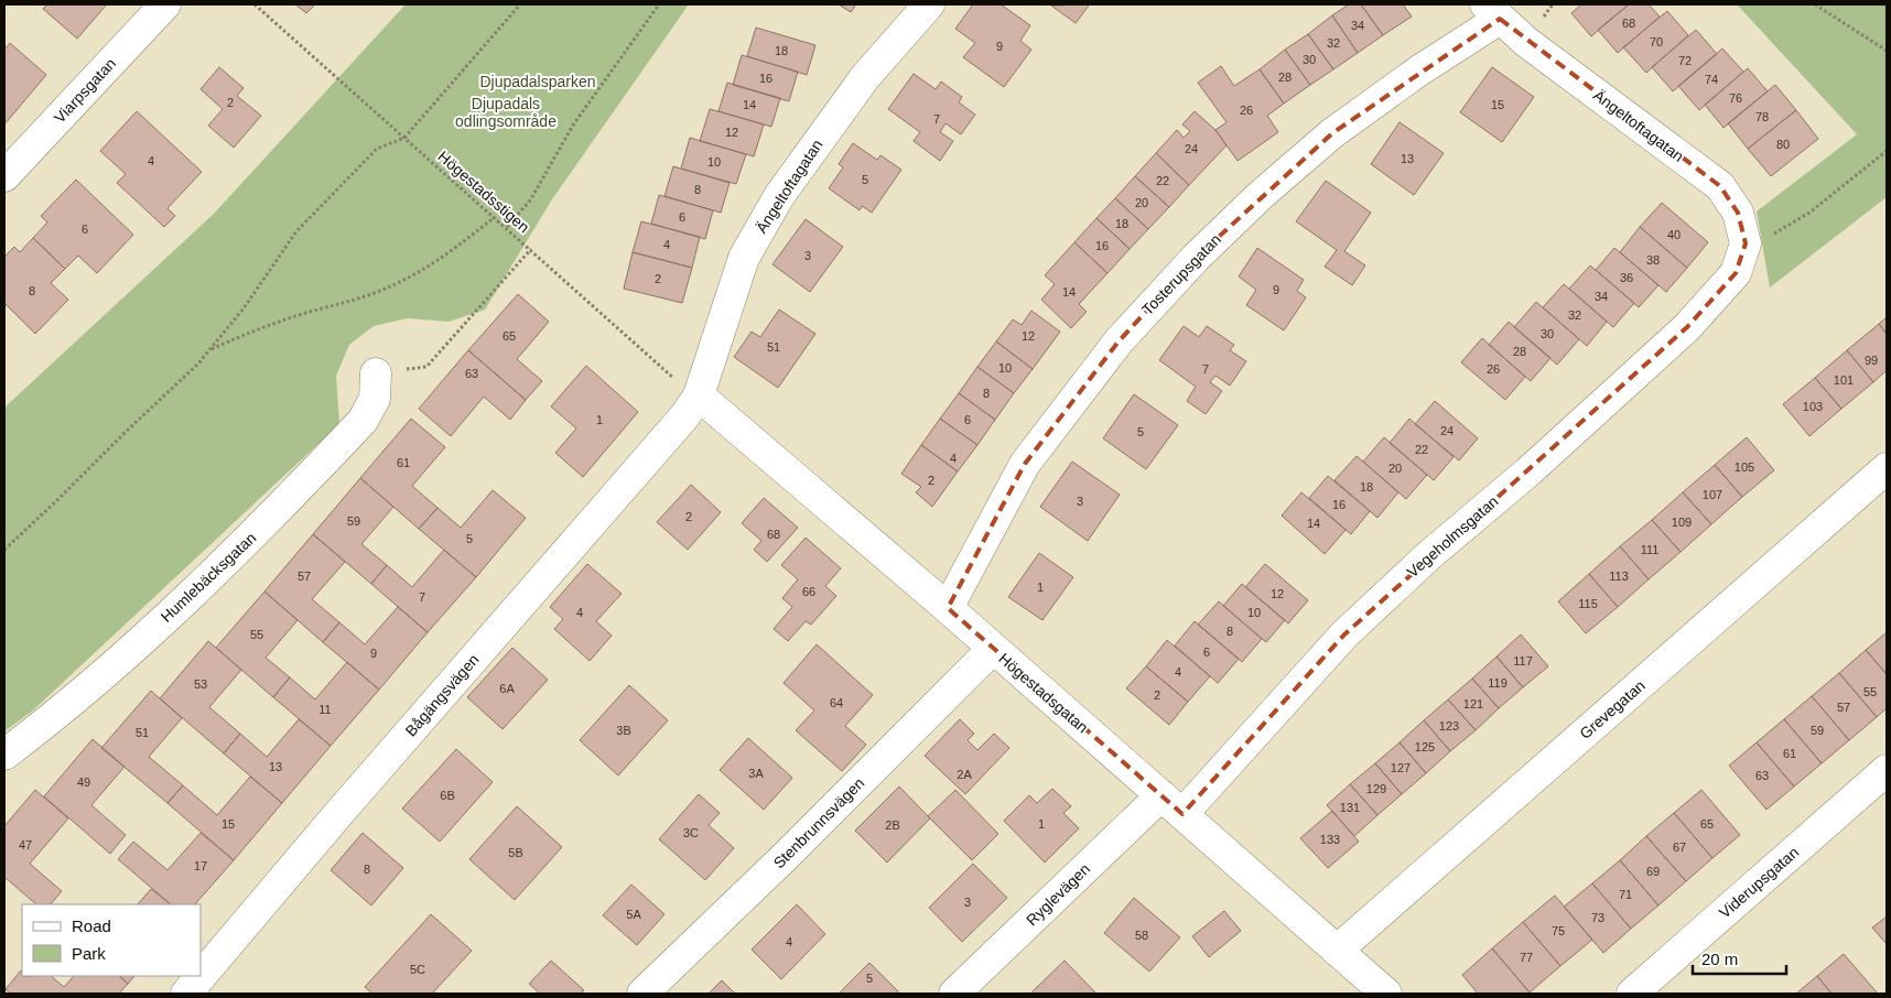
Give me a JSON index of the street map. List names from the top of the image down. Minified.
{"streets":{"street":["Viarpsgatan","Ängeltoftagatan","Tosterupsgatan","Vegeholmsgatan","Humlebäcksgatan","Högestadsgatan","Bågängsvägen","Grevegatan","Stenbrunnsvägen","Viderupsgatan","Ryglevägen"],"path":["Högestadsstigen"]},"crossings":[["Ängeltoftagatan","Högestadsstigen"],["Ängeltoftagatan","Tosterupsgatan"],["Ängeltoftagatan","Vegeholmsgatan"],["Ängeltoftagatan","Högestadsgatan"],["Ängeltoftagatan","Bågängsvägen"],["Högestadsstigen","Högestadsgatan"],["Högestadsstigen","Bågängsvägen"],["Tosterupsgatan","Högestadsgatan"],["Vegeholmsgatan","Högestadsgatan"],["Vegeholmsgatan","Ryglevägen"],["Högestadsgatan","Bågängsvägen"],["Högestadsgatan","Grevegatan"],["Högestadsgatan","Stenbrunnsvägen"],["Högestadsgatan","Ryglevägen"]],"parks":["Djupadalsparken","Djupadals odlingsområde"],"house_numbers":["68","34","70","32","9","18","30","72","28","16","74","76","2","14","15","26","78","7","12","80","24","13","4","10","5","22","8","20","6","18","6","40","4","16","3","38","36","2","9","8","14","34","32","30","65","12","51","28","99","10","7","26","63","101","8","103","1","6","24","5","22","4","61","105","20","2","18","107","3","16","2","59","109","14","68","5","111","57","113","1","66","12","7","115","4","10","8","55","6","9","117","4","119","53","6A","55","2","64","121","57","11","123","3B","59","51","125","61","13","127","3A","2A","63","49","129","6B","131","15","1","65","2B","3C","133","47","67","5B","17","8","69","71","3","5A","73","75","58","4","77","5C","5"],"legend":["Road","Park"],"scale_bar":"20 m"}
